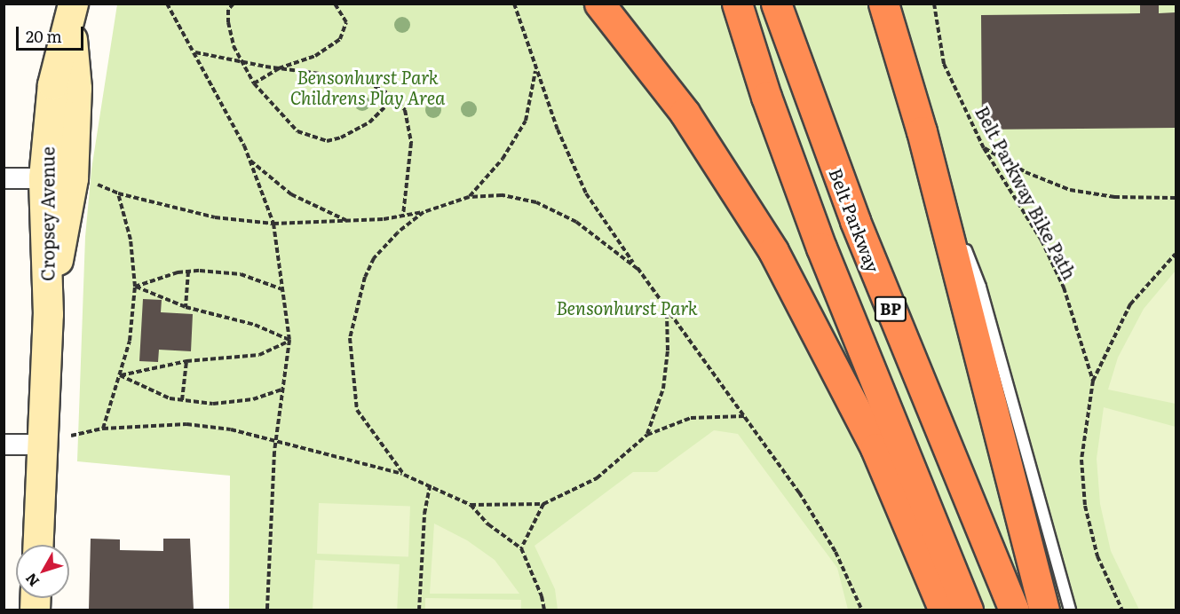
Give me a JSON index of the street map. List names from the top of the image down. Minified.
{"streets":{"highway":["Belt Parkway","BP"],"main road":["Cropsey Avenue"],"path":["Belt Parkway Bike Path"]},"parks":["Bensonhurst Park Childrens Play Area","Bensonhurst Park"],"scale_bar":"20 m","north":"bottom left"}
